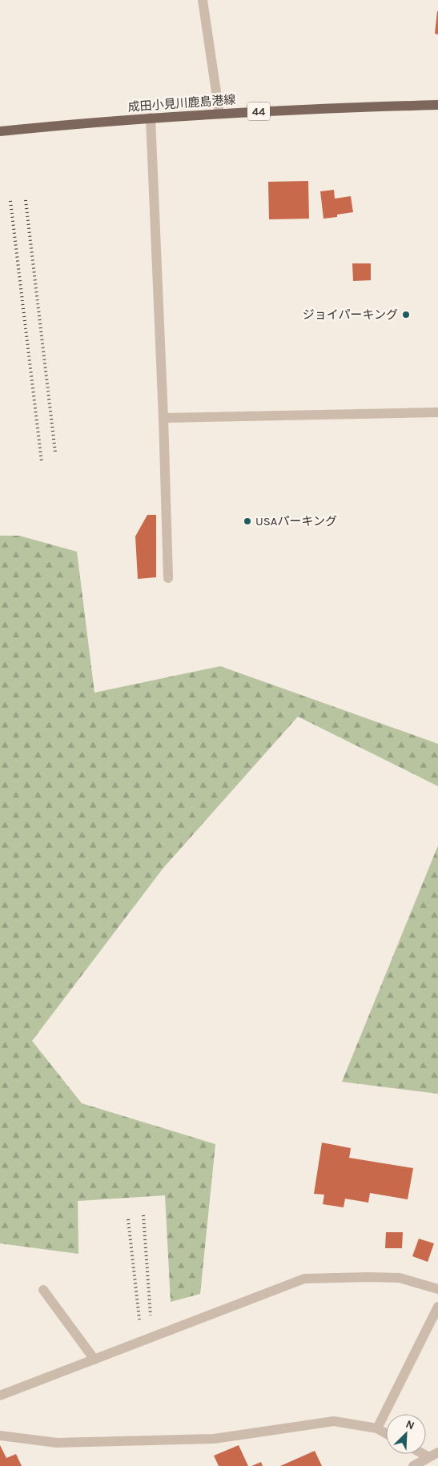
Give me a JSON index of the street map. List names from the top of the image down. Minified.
{"streets":{"main road":["成田小見川鹿島港線","44"]},"places":["ジョイパーキング","USAパーキング"],"north":"top right"}
